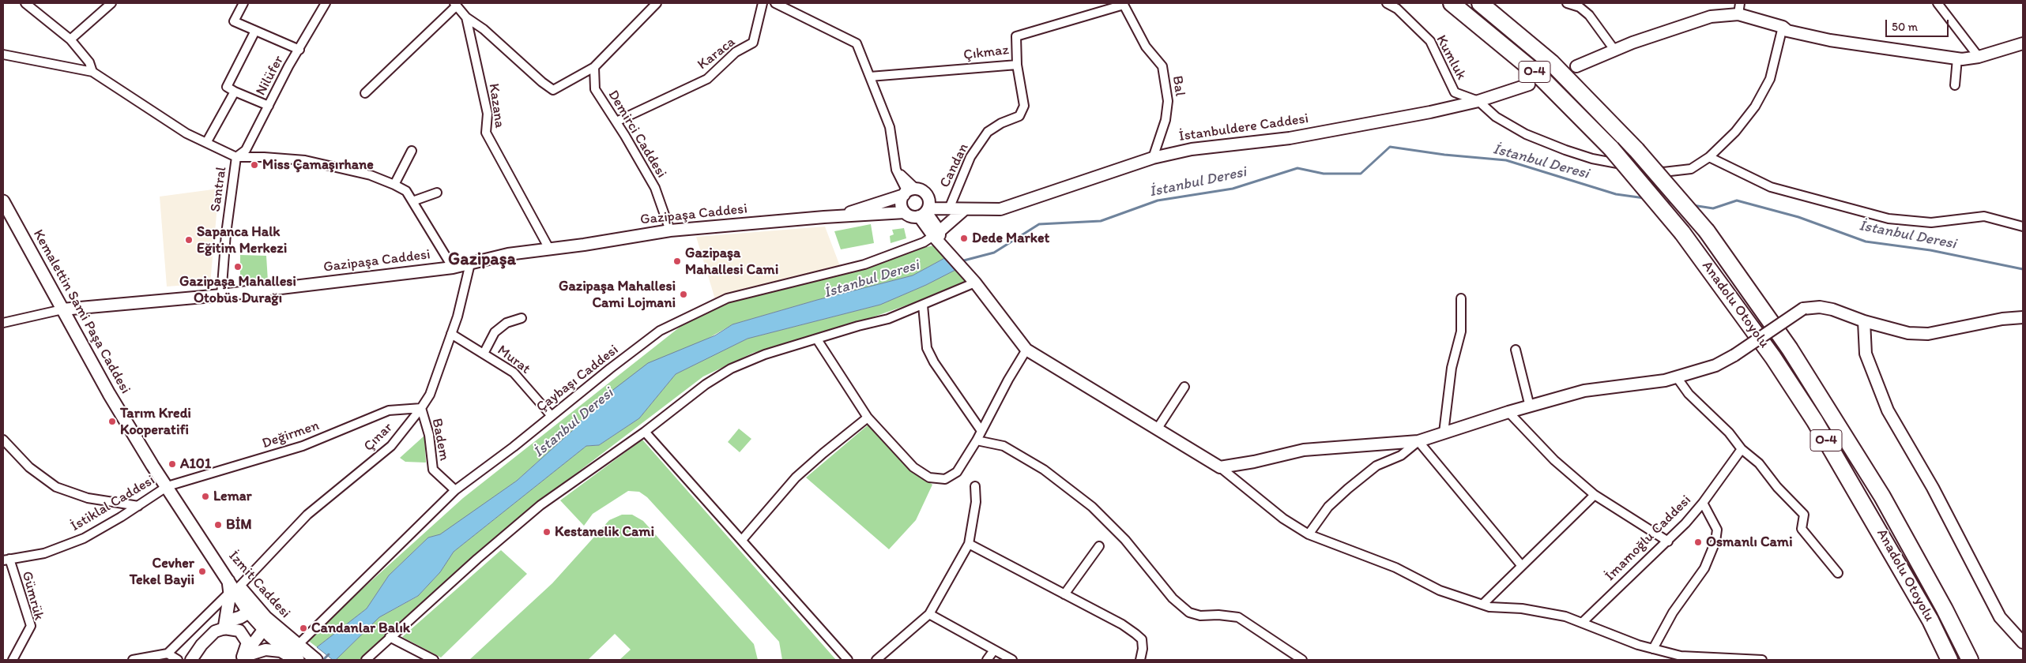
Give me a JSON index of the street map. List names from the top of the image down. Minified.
{"streets":{"highway":["O-4","Anadolu Otoyolu"],"main road":["Kemalettin Sami Paşa Caddesi","İzmit Caddesi"],"street":["Çıkmaz","Karaca","Kumluk","Nilüfer","Bal","Kazana","İstanbuldere Caddesi","Demirci Caddesi","Candan","Santral","Gazipaşa Caddesi","Murat","Çaybaşı Caddesi","Değirmen","Çınar","Badem","İstiklal Caddesi","İmamoğlu Caddesi","Gümrük"]},"crossings":[["Çıkmaz","Bal"],["Çıkmaz","Candan"],["Karaca","Demirci Caddesi"],["Kumluk","İstanbuldere Caddesi"],["Nilüfer","Santral"],["Bal","İstanbuldere Caddesi"],["Kazana","Gazipaşa Caddesi"],["İstanbuldere Caddesi","Candan"],["İstanbuldere Caddesi","Gazipaşa Caddesi"],["Demirci Caddesi","Gazipaşa Caddesi"],["Santral","Gazipaşa Caddesi"],["Gazipaşa Caddesi","Kemalettin Sami Paşa Caddesi"],["Gazipaşa Caddesi","Çınar"],["Kemalettin Sami Paşa Caddesi","Değirmen"],["Kemalettin Sami Paşa Caddesi","İstiklal Caddesi"],["Kemalettin Sami Paşa Caddesi","İzmit Caddesi"],["Murat","Çaybaşı Caddesi"],["Murat","Çınar"],["Çaybaşı Caddesi","Badem"],["Çaybaşı Caddesi","İzmit Caddesi"],["Değirmen","Çınar"],["Değirmen","Badem"],["Değirmen","İstiklal Caddesi"],["Çınar","Badem"],["Çınar","İzmit Caddesi"],["İstiklal Caddesi","Gümrük"]],"districts":["Gazipaşa"],"water":["İstanbul Deresi"],"places":["Miss Çamaşırhane","Dede Market","Sapanca Halk Eğitim Merkezi","Gazipaşa Mahallesi Cami","Gazipaşa Mahallesi Otobüs Durağı","Gazipaşa Mahallesi Cami Lojmani","Tarım Kredi Kooperatifi","A101","Lemar","BİM","Kestanelik Cami","Osmanlı Cami","Cevher Tekel Bayii","Candanlar Balık"],"scale_bar":"50 m"}
